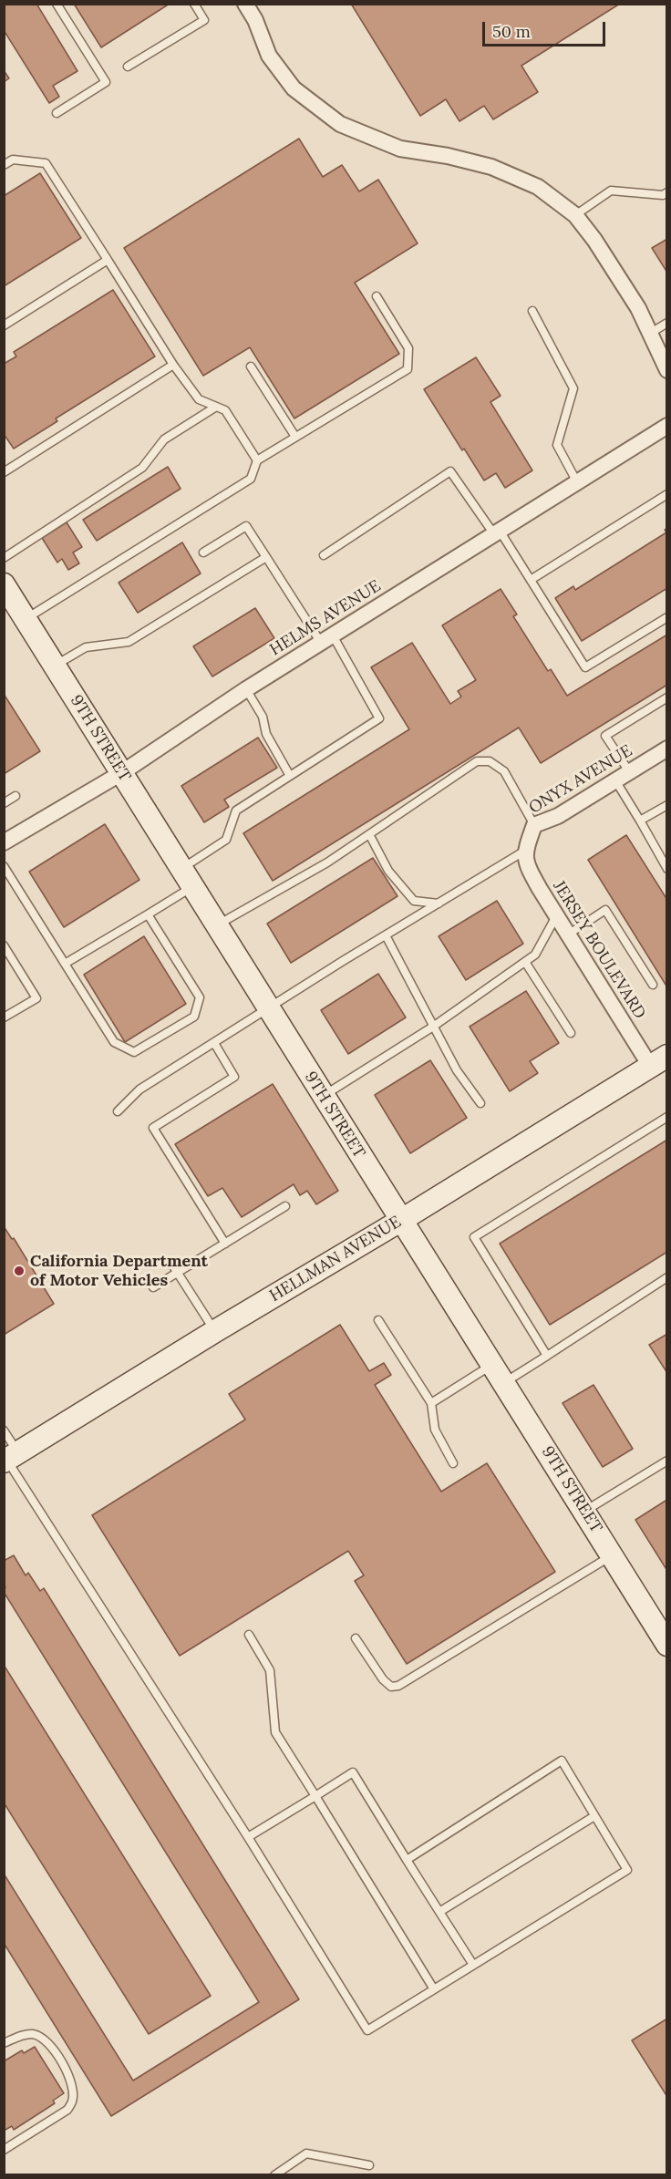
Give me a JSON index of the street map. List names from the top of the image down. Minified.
{"streets":{"street":["HELMS AVENUE","9TH STREET","ONYX AVENUE","JERSEY BOULEVARD","HELLMAN AVENUE"]},"crossings":[["HELMS AVENUE","9TH STREET"],["9TH STREET","HELLMAN AVENUE"],["ONYX AVENUE","JERSEY BOULEVARD"],["JERSEY BOULEVARD","HELLMAN AVENUE"]],"places":["California Department of Motor Vehicles"],"scale_bar":"50 m"}
